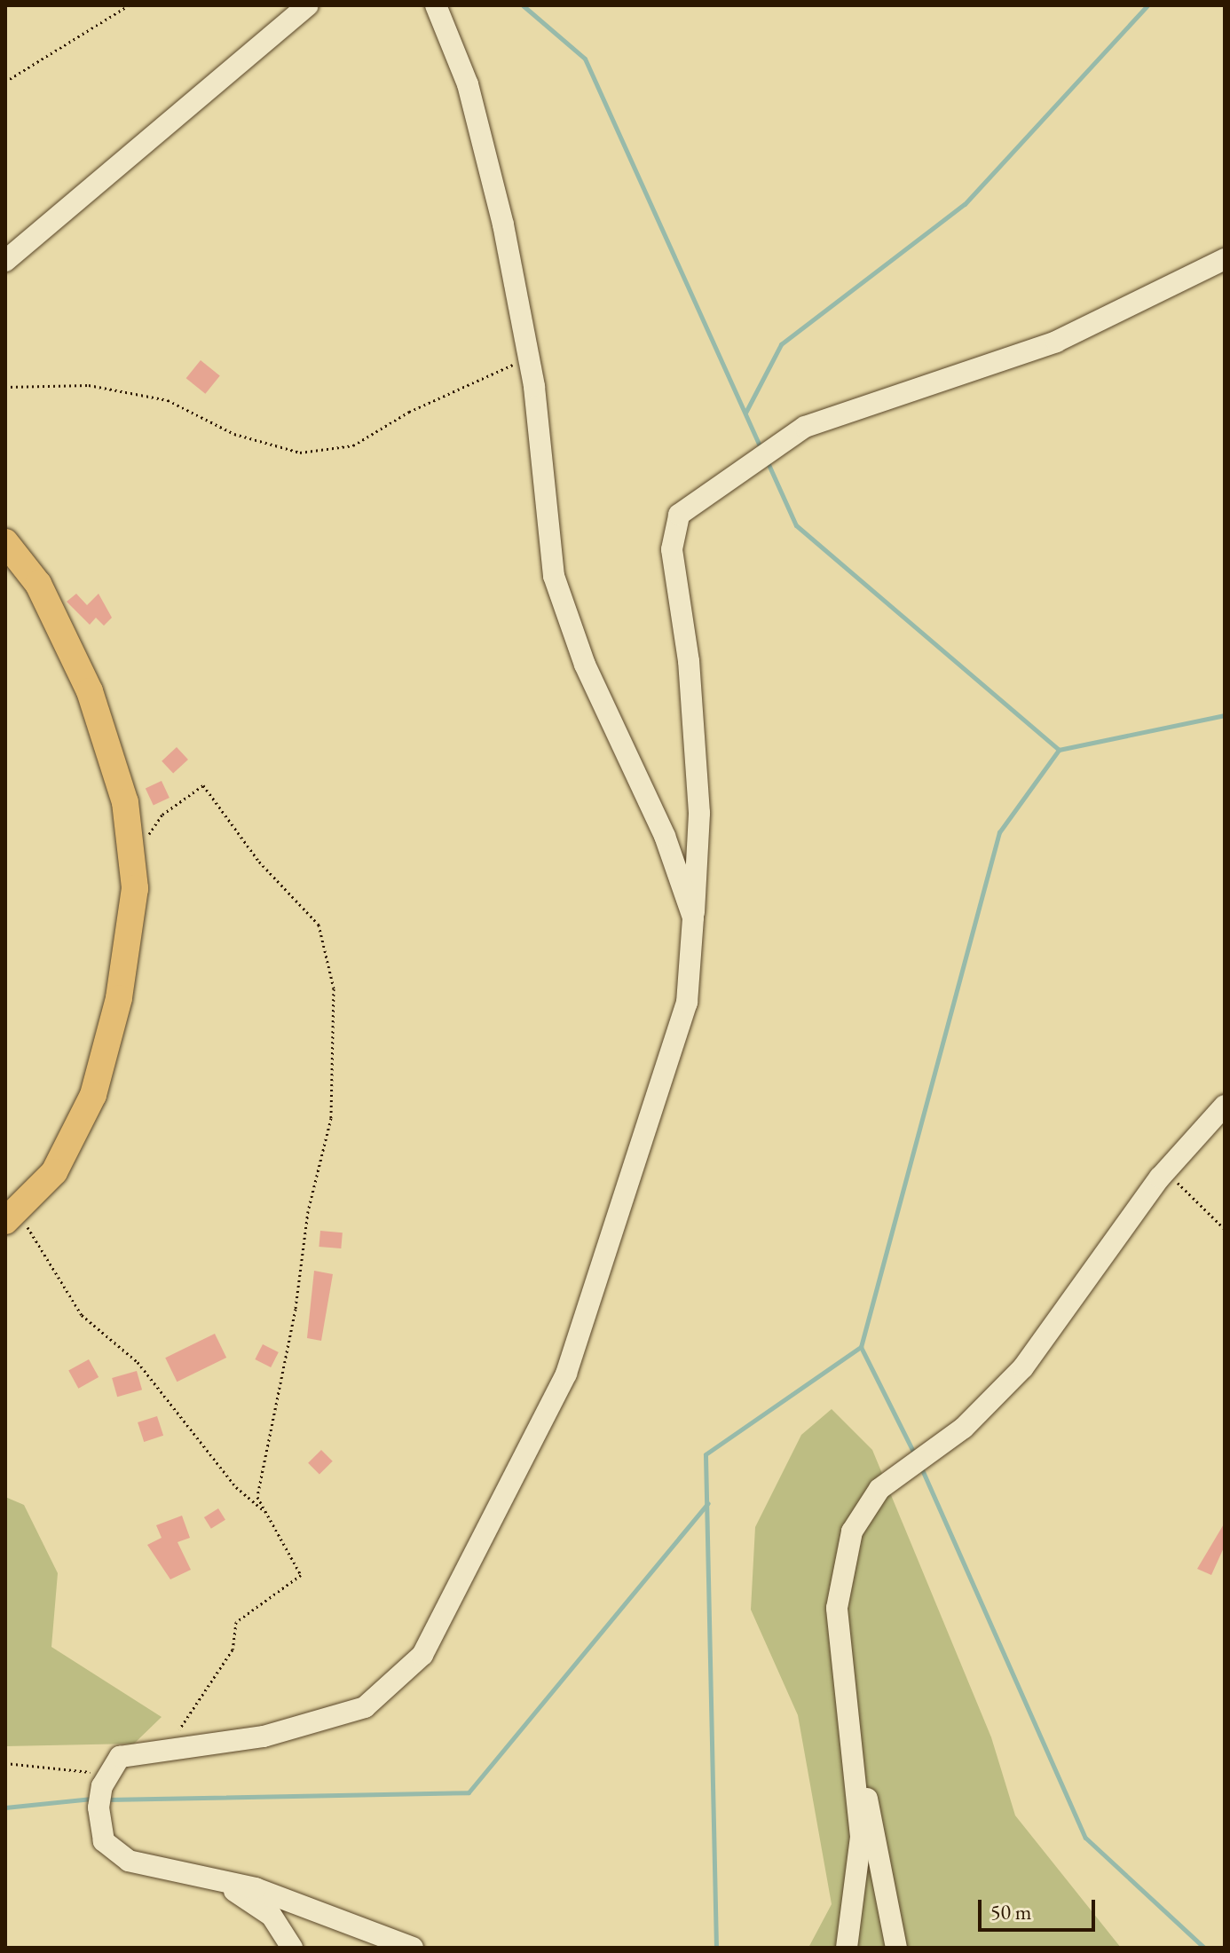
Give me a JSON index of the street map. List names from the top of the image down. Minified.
{"scale_bar":"50 m"}
